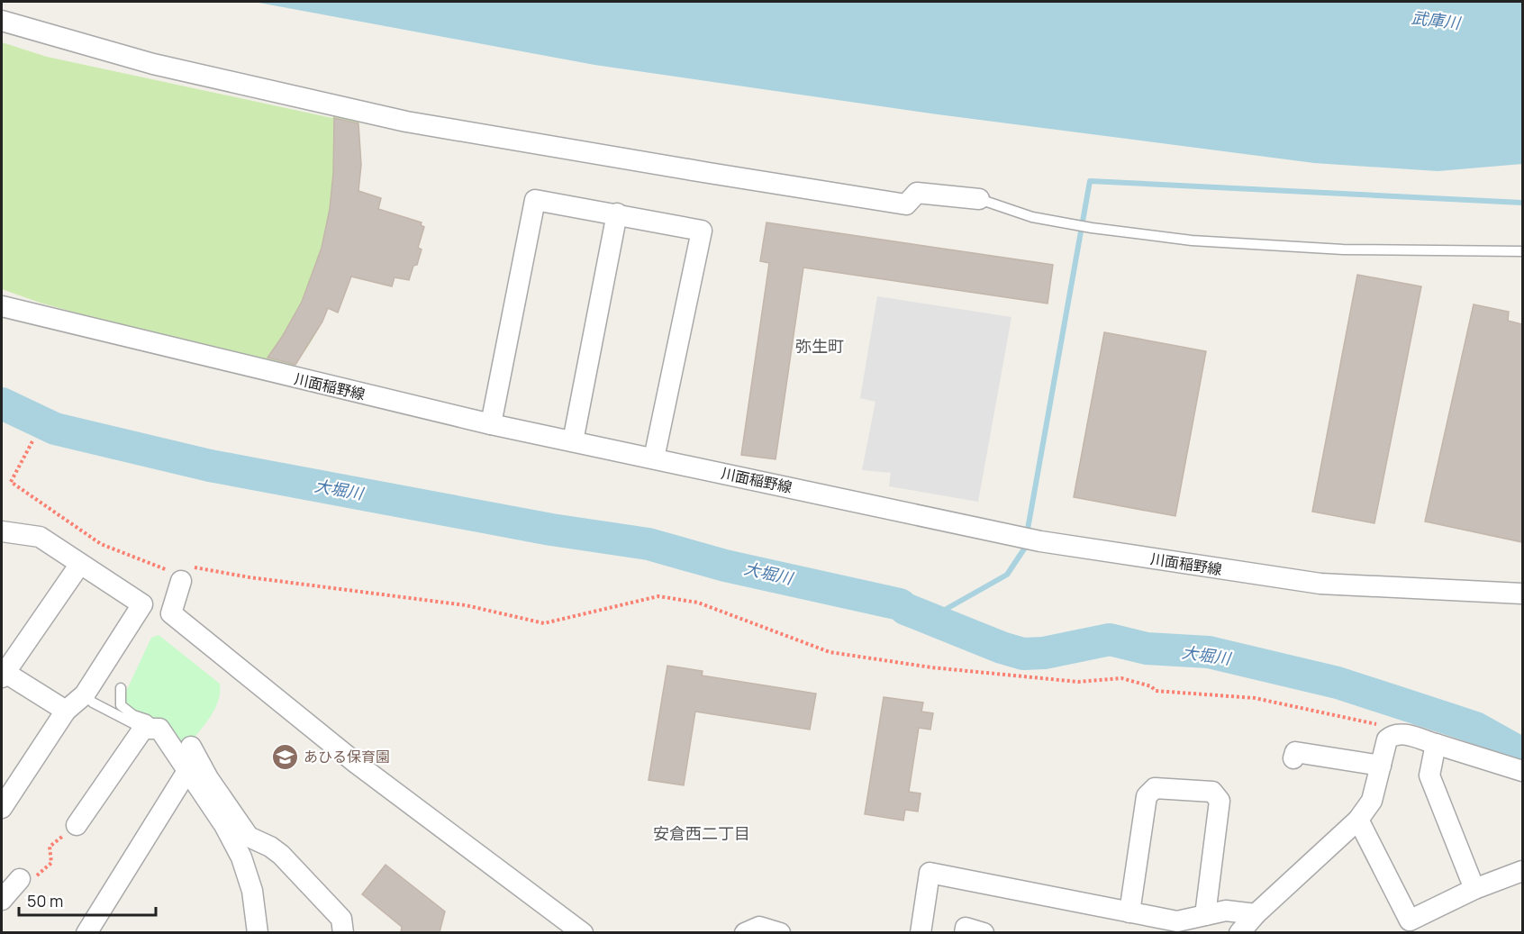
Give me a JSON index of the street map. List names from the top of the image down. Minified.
{"streets":{"street":["川面稲野線"]},"districts":["弥生町","安倉西二丁目"],"water":["武庫川","大堀川"],"places":{"school or university":["あひる保育園"]},"scale_bar":"50 m"}
